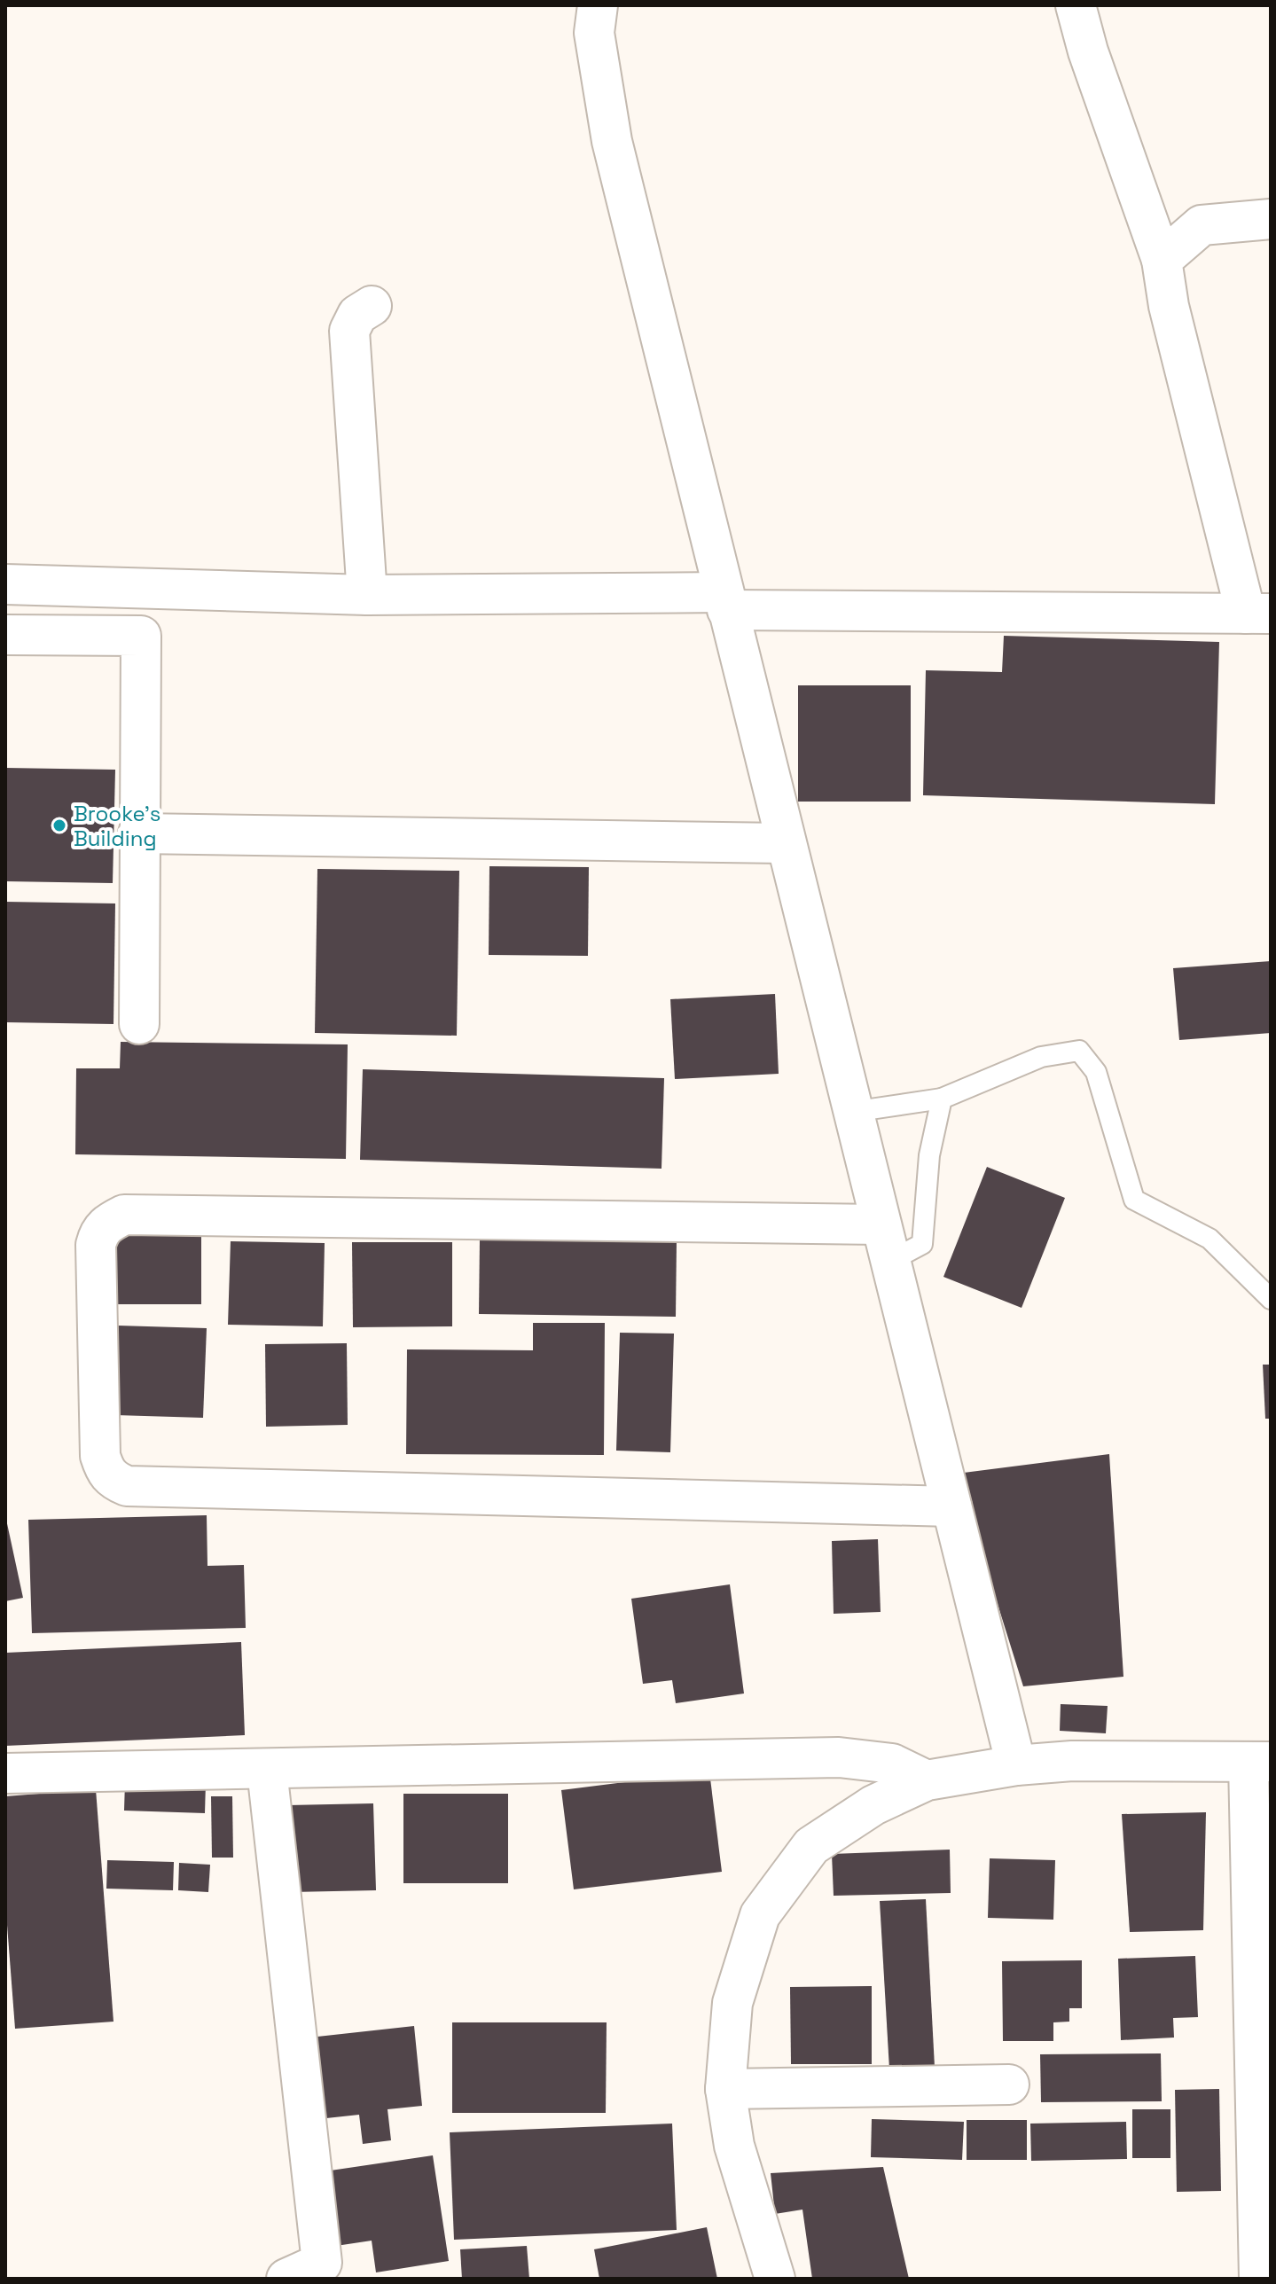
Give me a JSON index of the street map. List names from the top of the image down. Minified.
{"places":["Brooke's Building"]}
